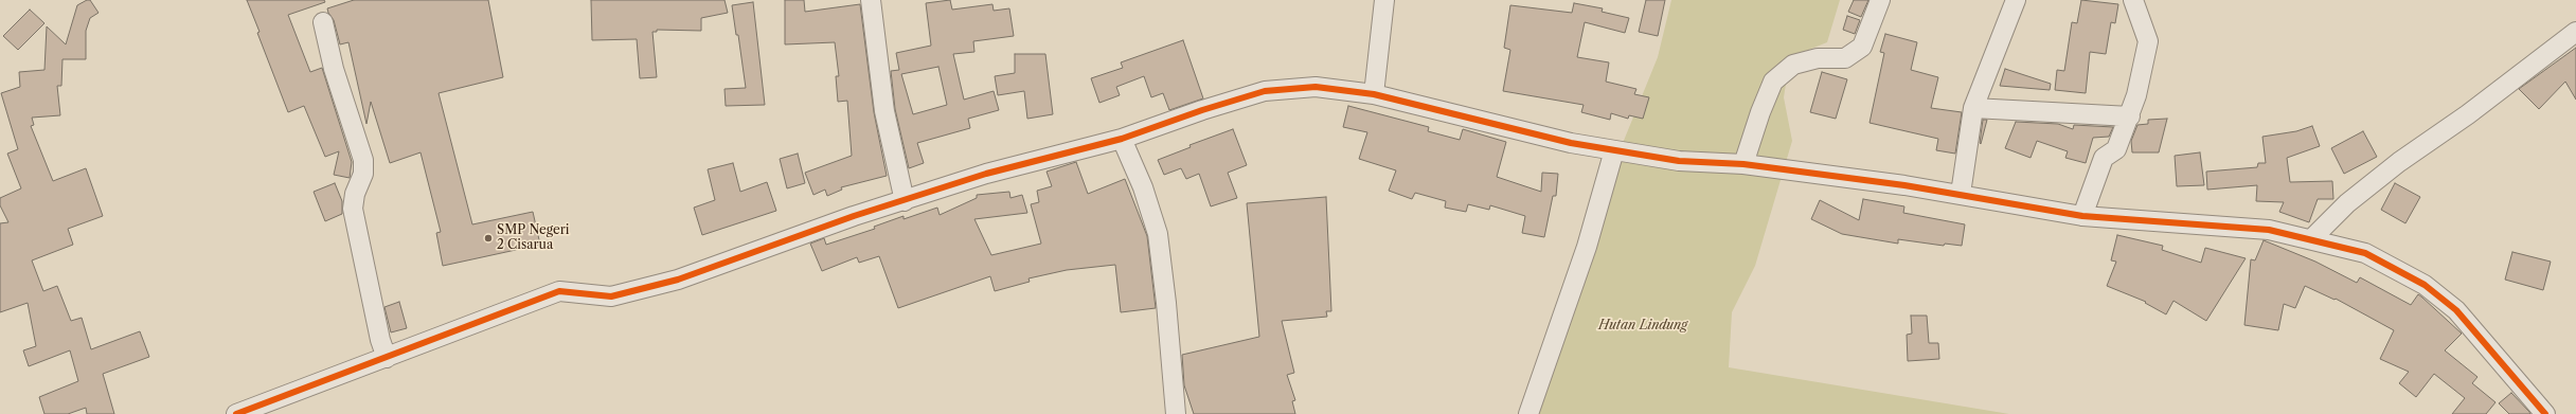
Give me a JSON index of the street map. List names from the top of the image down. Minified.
{"parks":["Hutan Lindung"],"places":["SMP Negeri 2 Cisarua"]}
